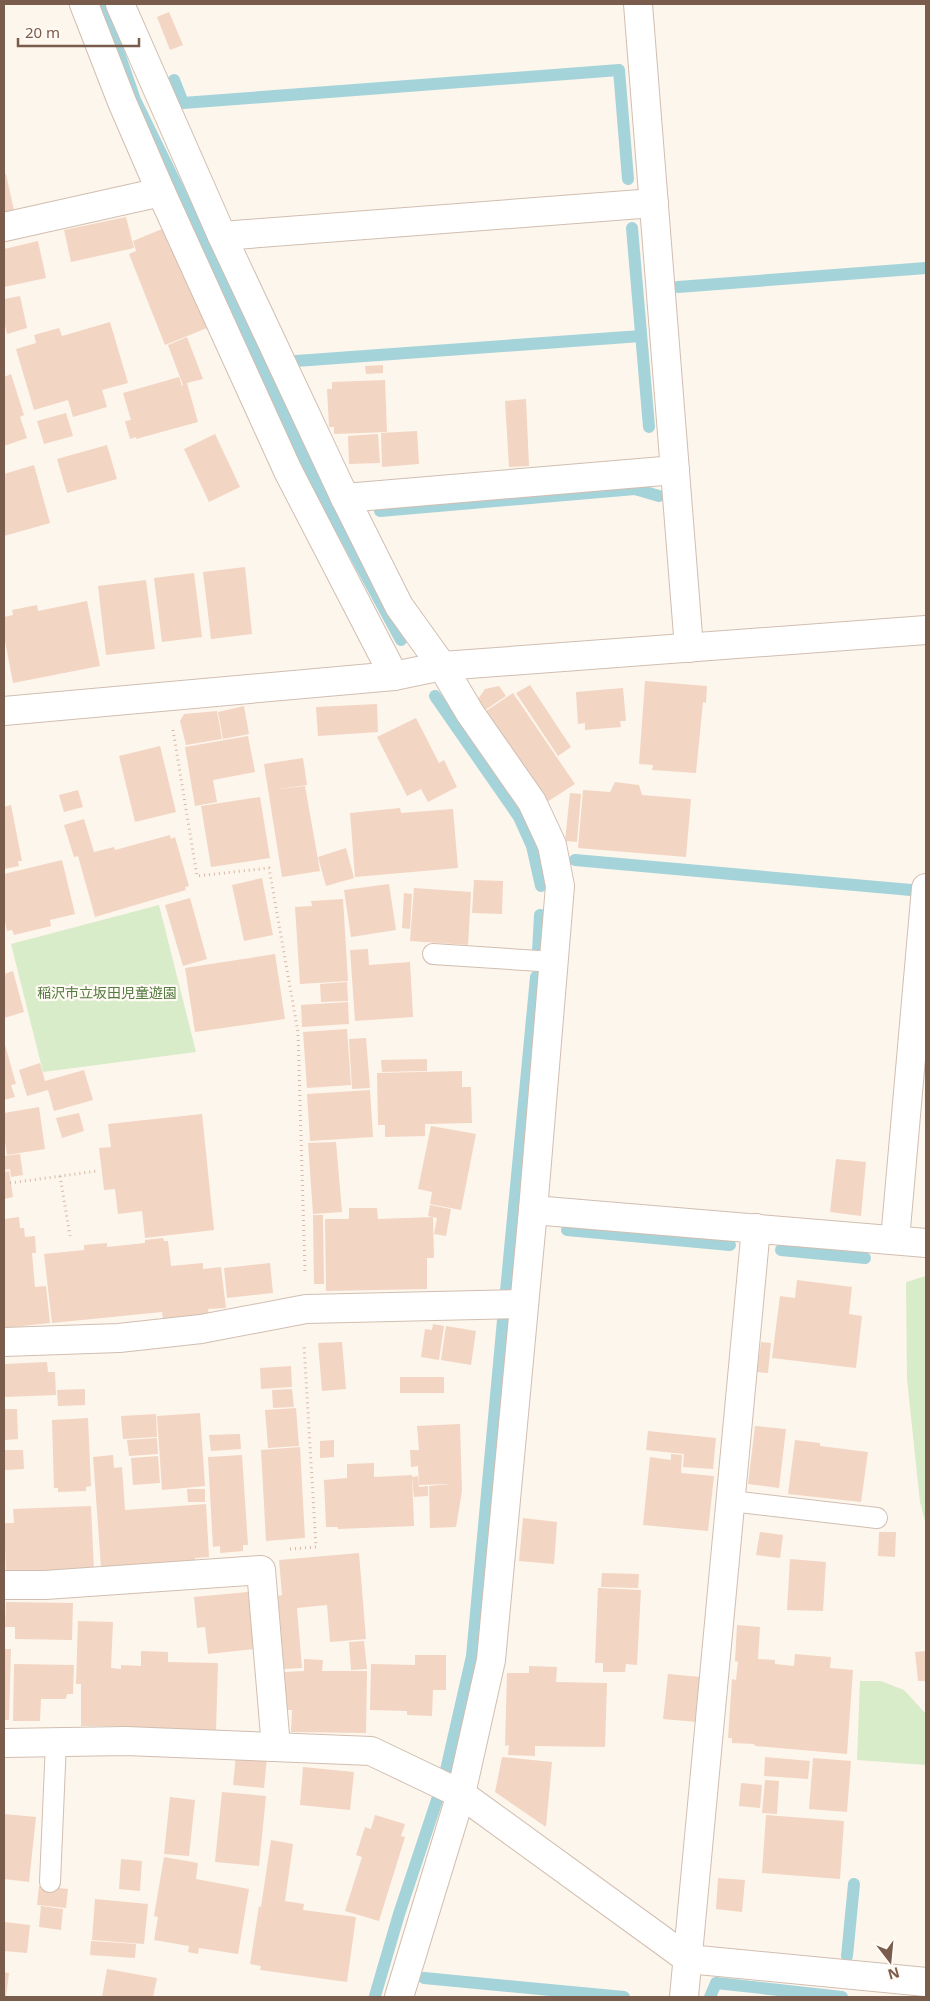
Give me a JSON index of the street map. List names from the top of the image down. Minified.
{"parks":["稲沢市立坂田児童遊園"],"scale_bar":"20 m","north":"bottom"}
